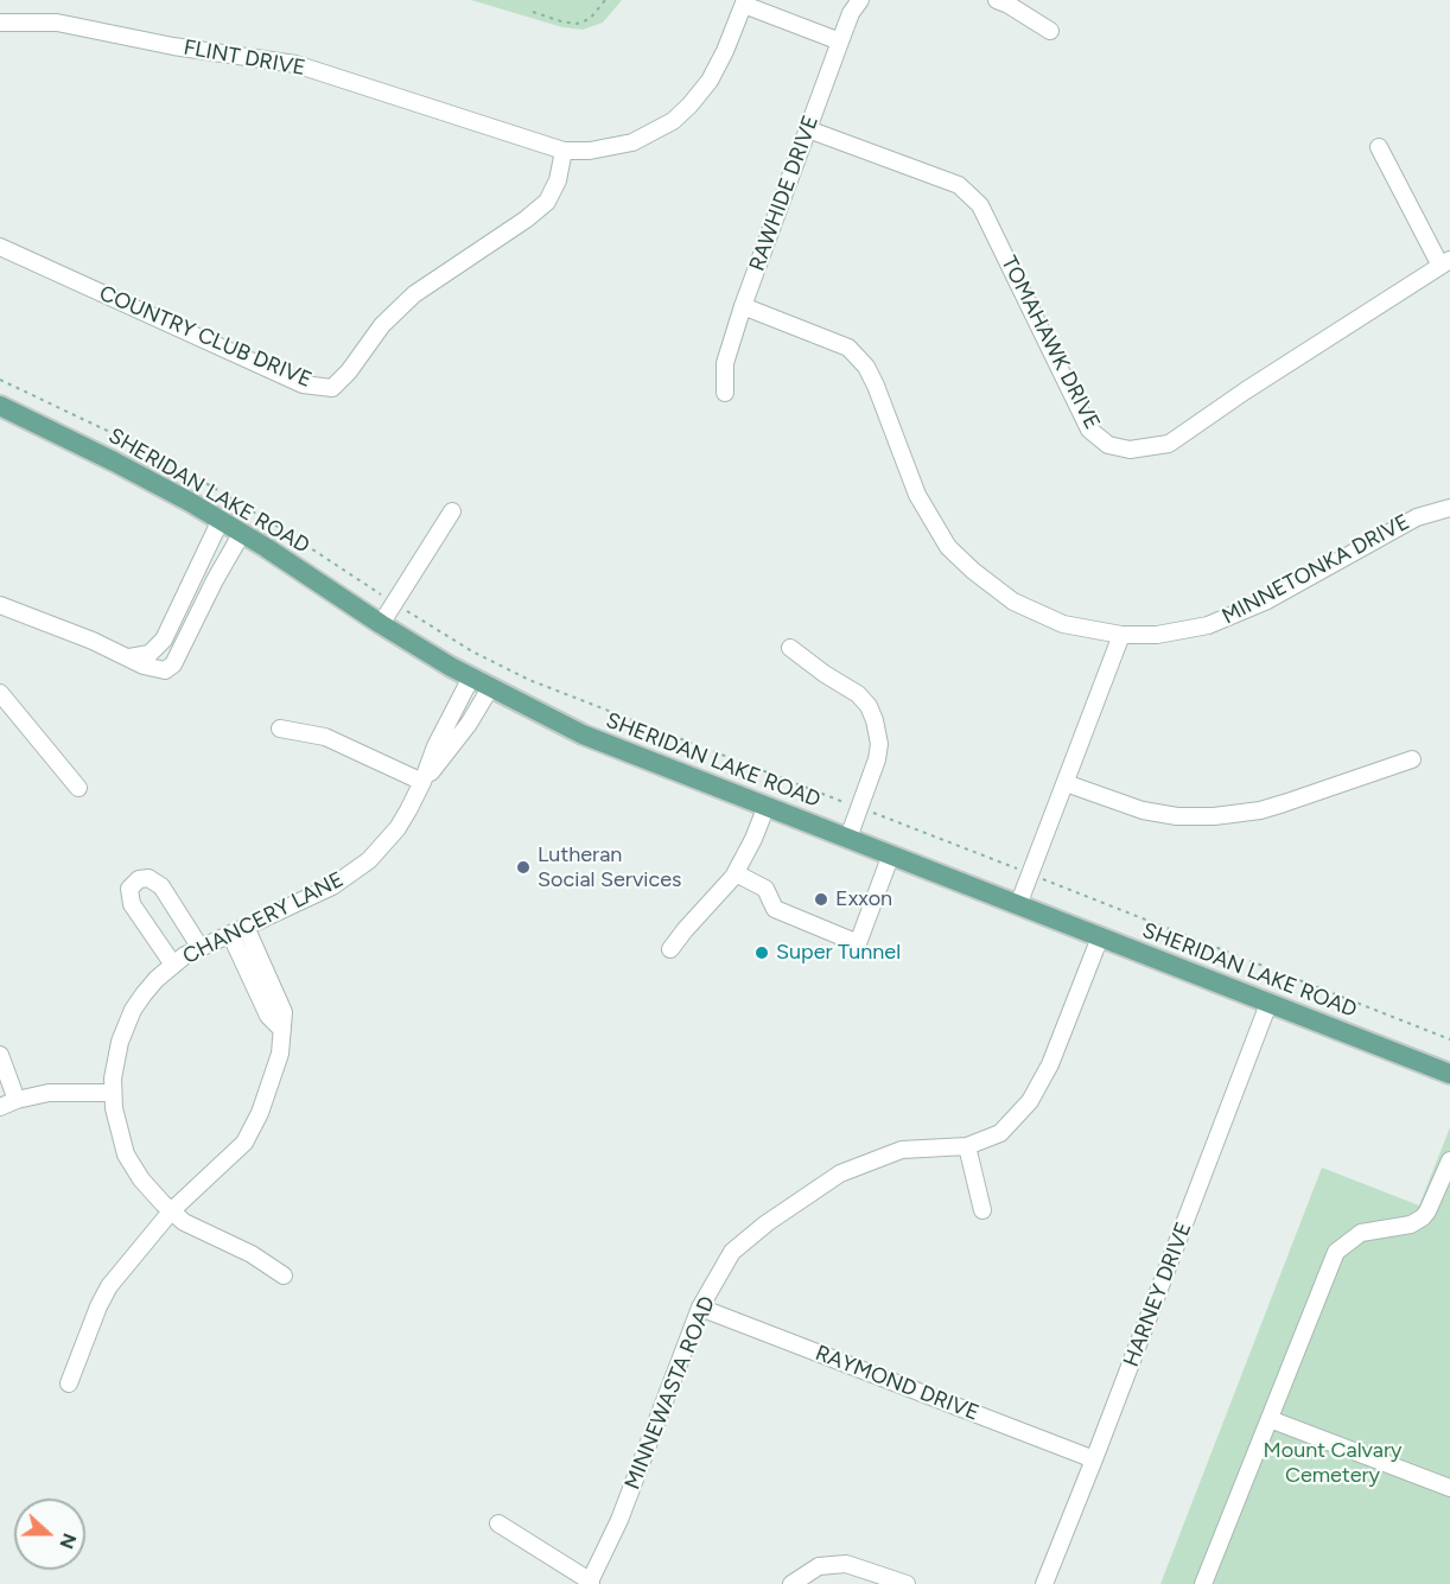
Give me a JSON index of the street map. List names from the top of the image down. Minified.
{"streets":{"main road":["SHERIDAN LAKE ROAD"],"street":["FLINT DRIVE","RAWHIDE DRIVE","COUNTRY CLUB DRIVE","TOMAHAWK DRIVE","MINNETONKA DRIVE","CHANCERY LANE","HARNEY DRIVE","RAYMOND DRIVE","MINNEWASTA ROAD"]},"crossings":[["FLINT DRIVE","COUNTRY CLUB DRIVE"],["RAWHIDE DRIVE","TOMAHAWK DRIVE"],["RAWHIDE DRIVE","MINNETONKA DRIVE"],["SHERIDAN LAKE ROAD","CHANCERY LANE"],["SHERIDAN LAKE ROAD","HARNEY DRIVE"],["SHERIDAN LAKE ROAD","MINNEWASTA ROAD"],["HARNEY DRIVE","RAYMOND DRIVE"],["RAYMOND DRIVE","MINNEWASTA ROAD"]],"parks":["Mount Calvary Cemetery"],"places":["Lutheran Social Services","Exxon","Super Tunnel"],"north":"right"}
